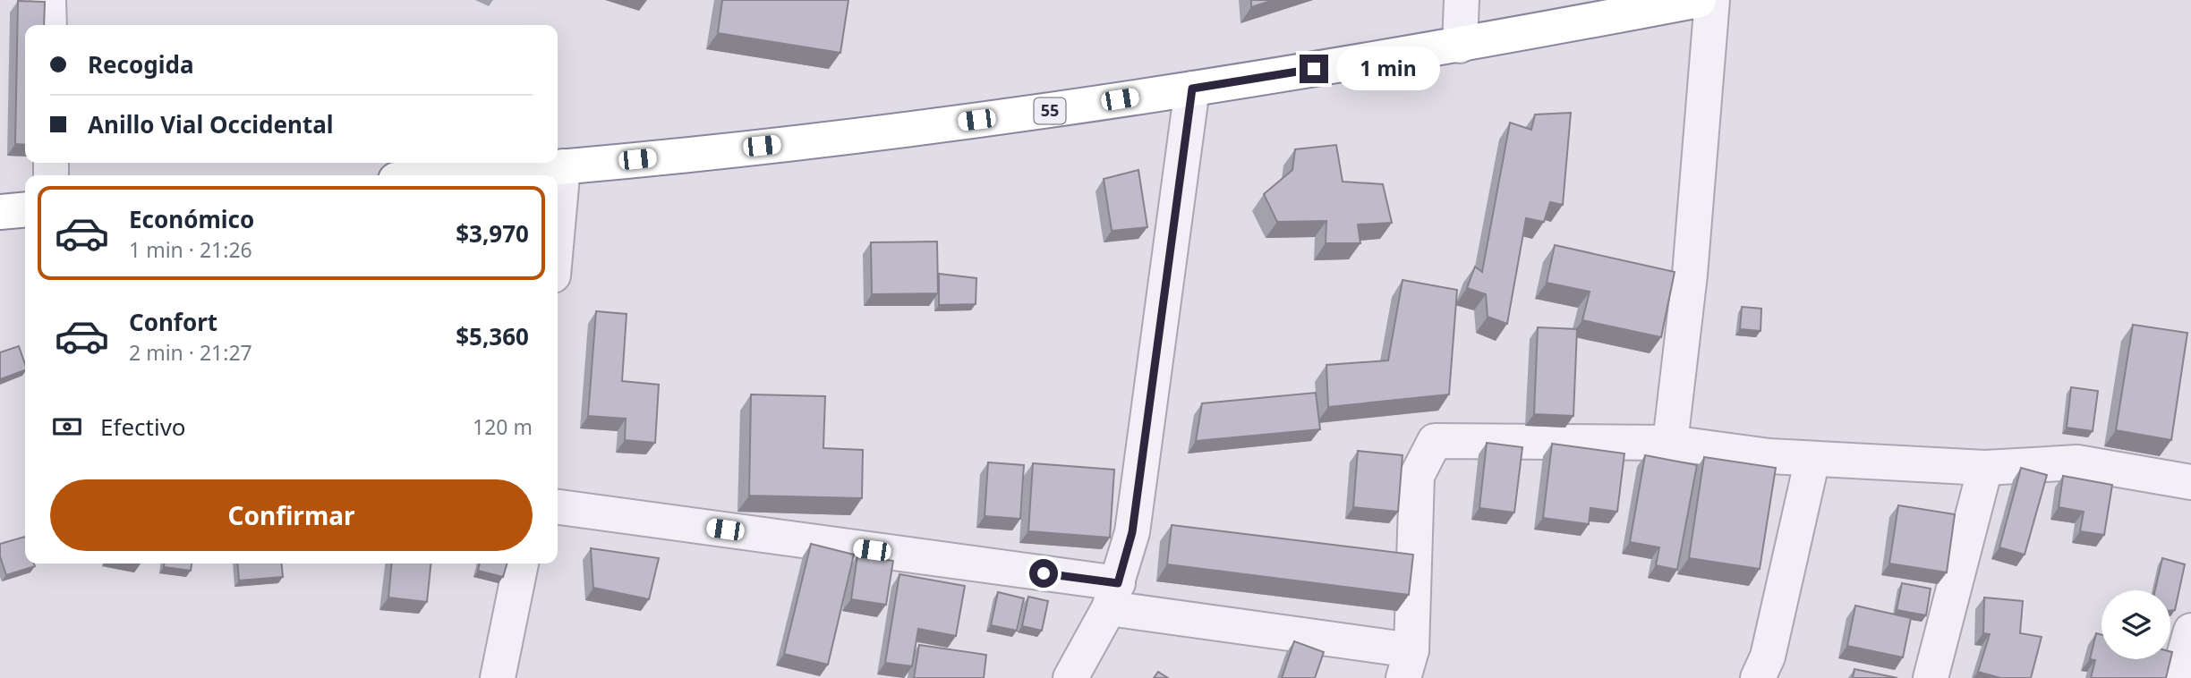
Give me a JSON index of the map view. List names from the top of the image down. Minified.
{"streets":{"highway":["55"]},"page":{"banner":["Recogida","Anillo Vial Occidental"],"bubble":"1 min","list":[{"name":"Económico","note":"1 min · 21:26","value":"$3,970"},{"name":"Confort","note":"2 min · 21:27","value":"$5,360"}],"pay":["Efectivo","120 m"],"buttons":"Confirmar"}}
